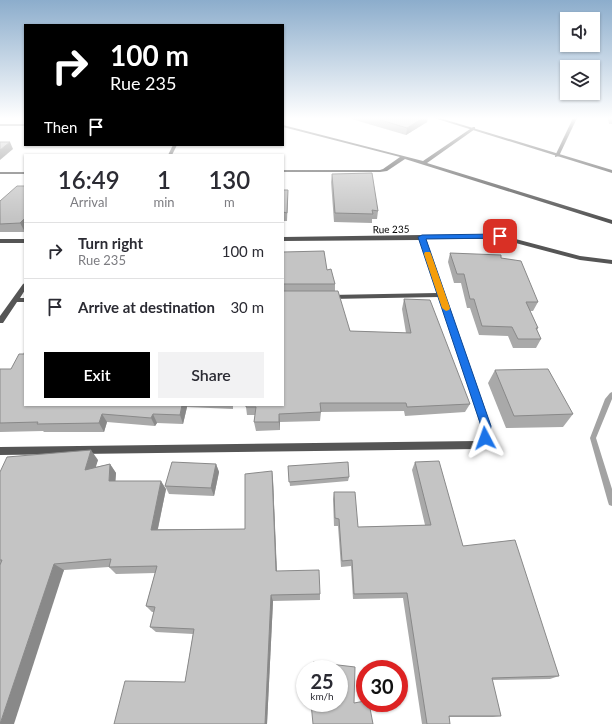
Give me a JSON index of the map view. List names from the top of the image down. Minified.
{"streets":{"street":["Rue 235"]},"page":{"turn":["100 m","Rue 235"],"then":"Then","eta":["16:49","Arrival","1","min","130","m"],"list":[{"name":"Turn right","note":"Rue 235","value":"100 m"},{"name":"Arrive at destination","value":"30 m"}],"buttons":["Exit","Share"],"speed":"25 km/h","limit":"30"}}
